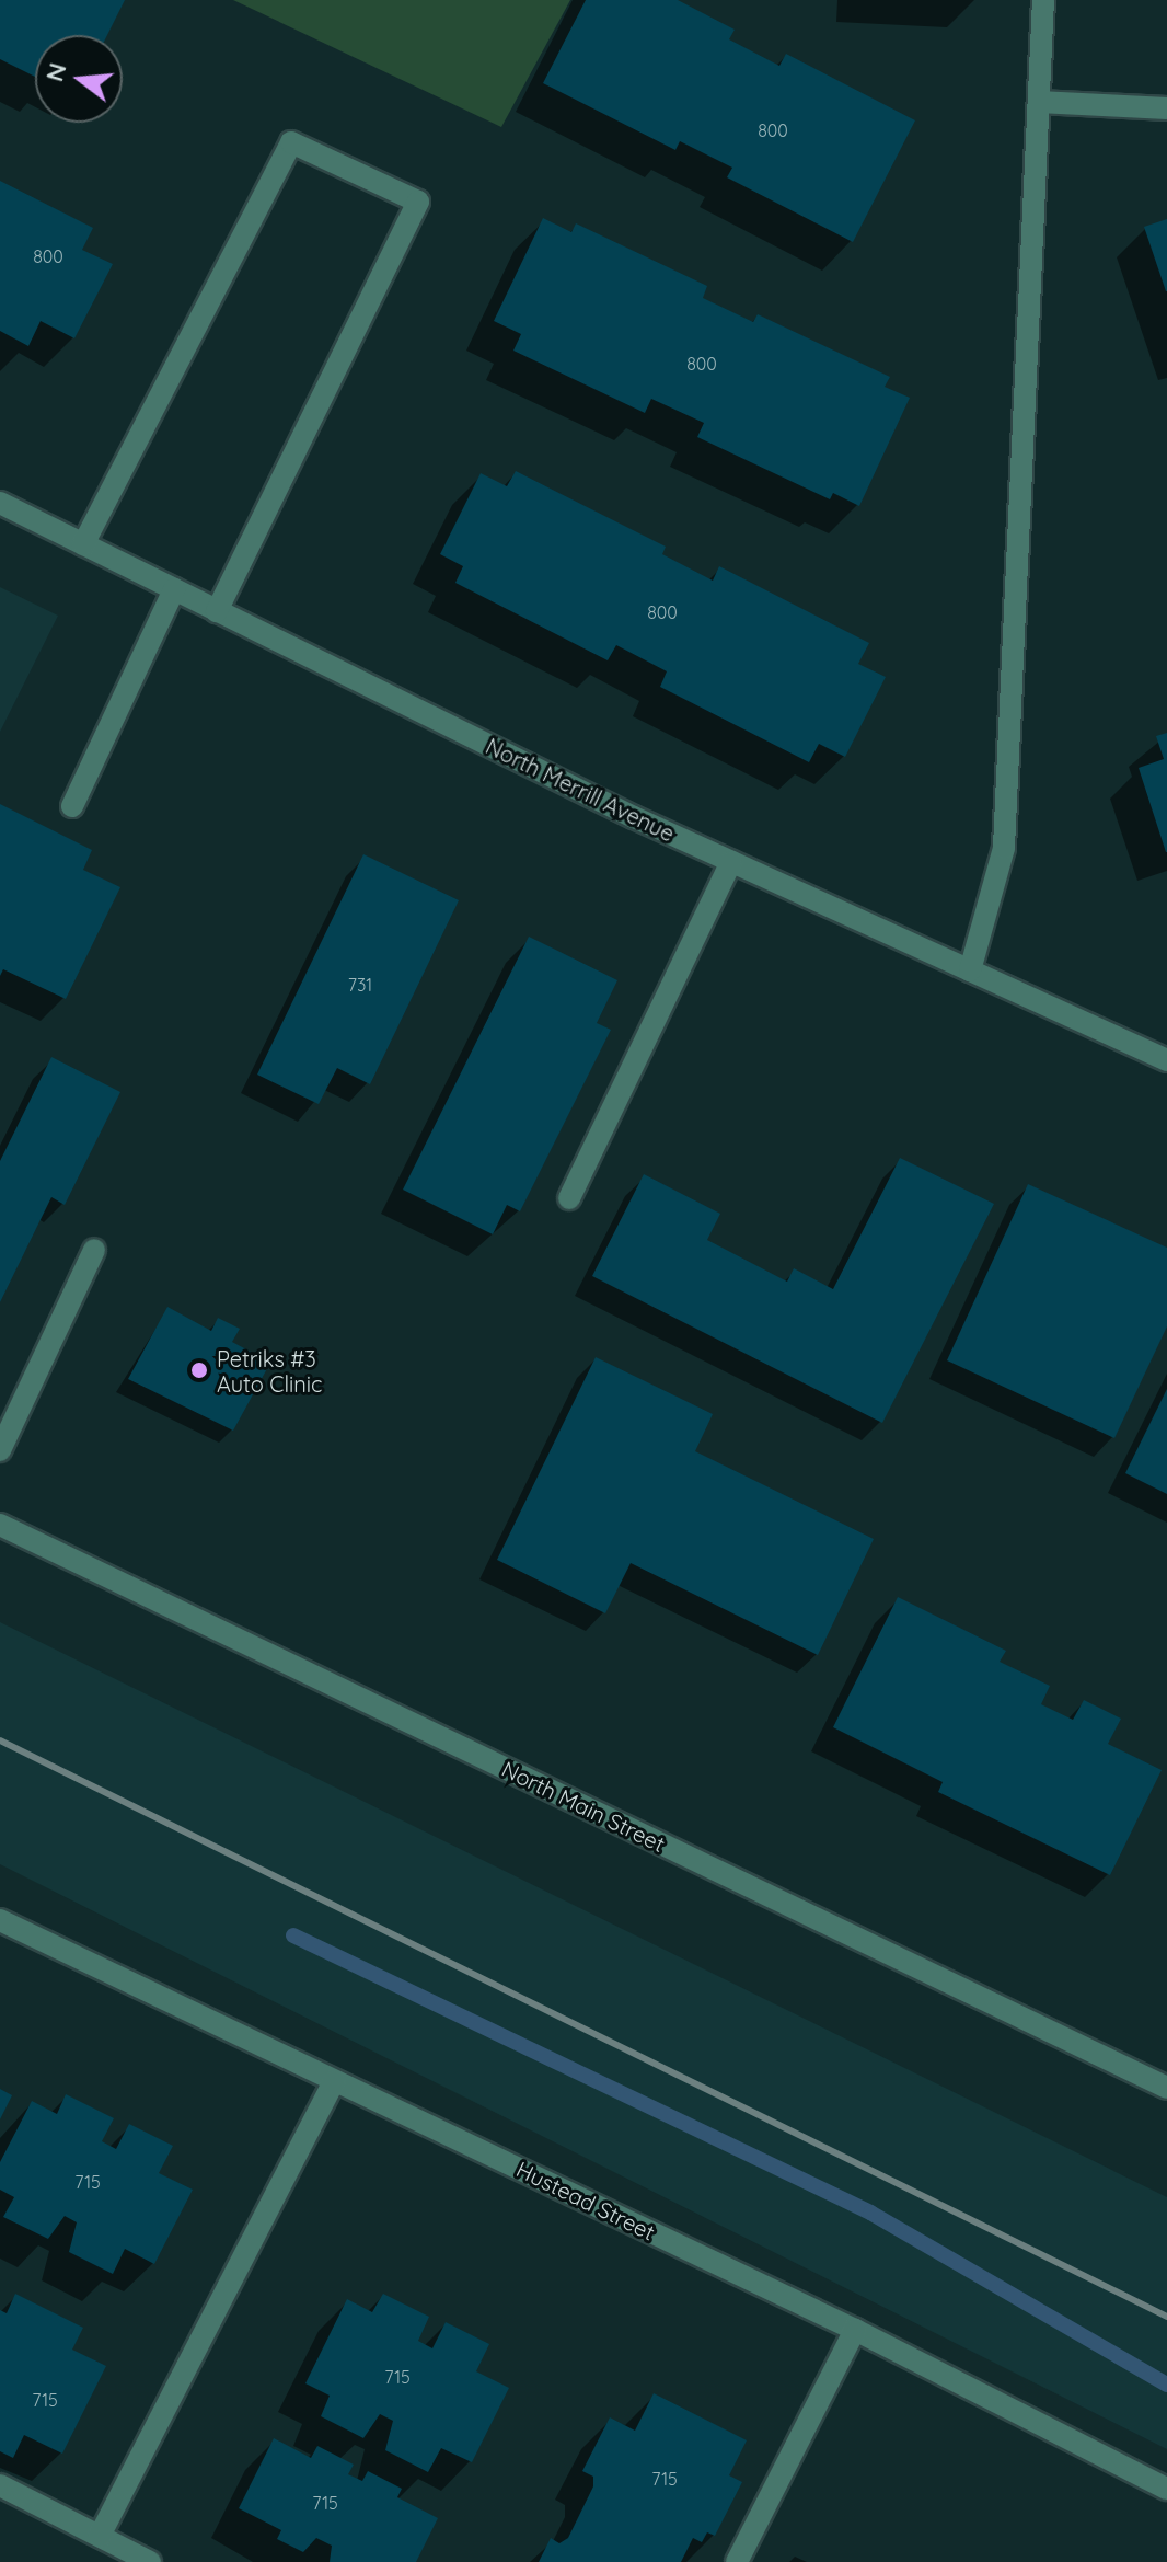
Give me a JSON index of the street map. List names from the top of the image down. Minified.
{"streets":{"street":["North Merrill Avenue","North Main Street","Hustead Street"]},"places":["Petriks #3 Auto Clinic"],"house_numbers":["800","800","800","800","731","715","715","715","715","715"],"north":"left"}
